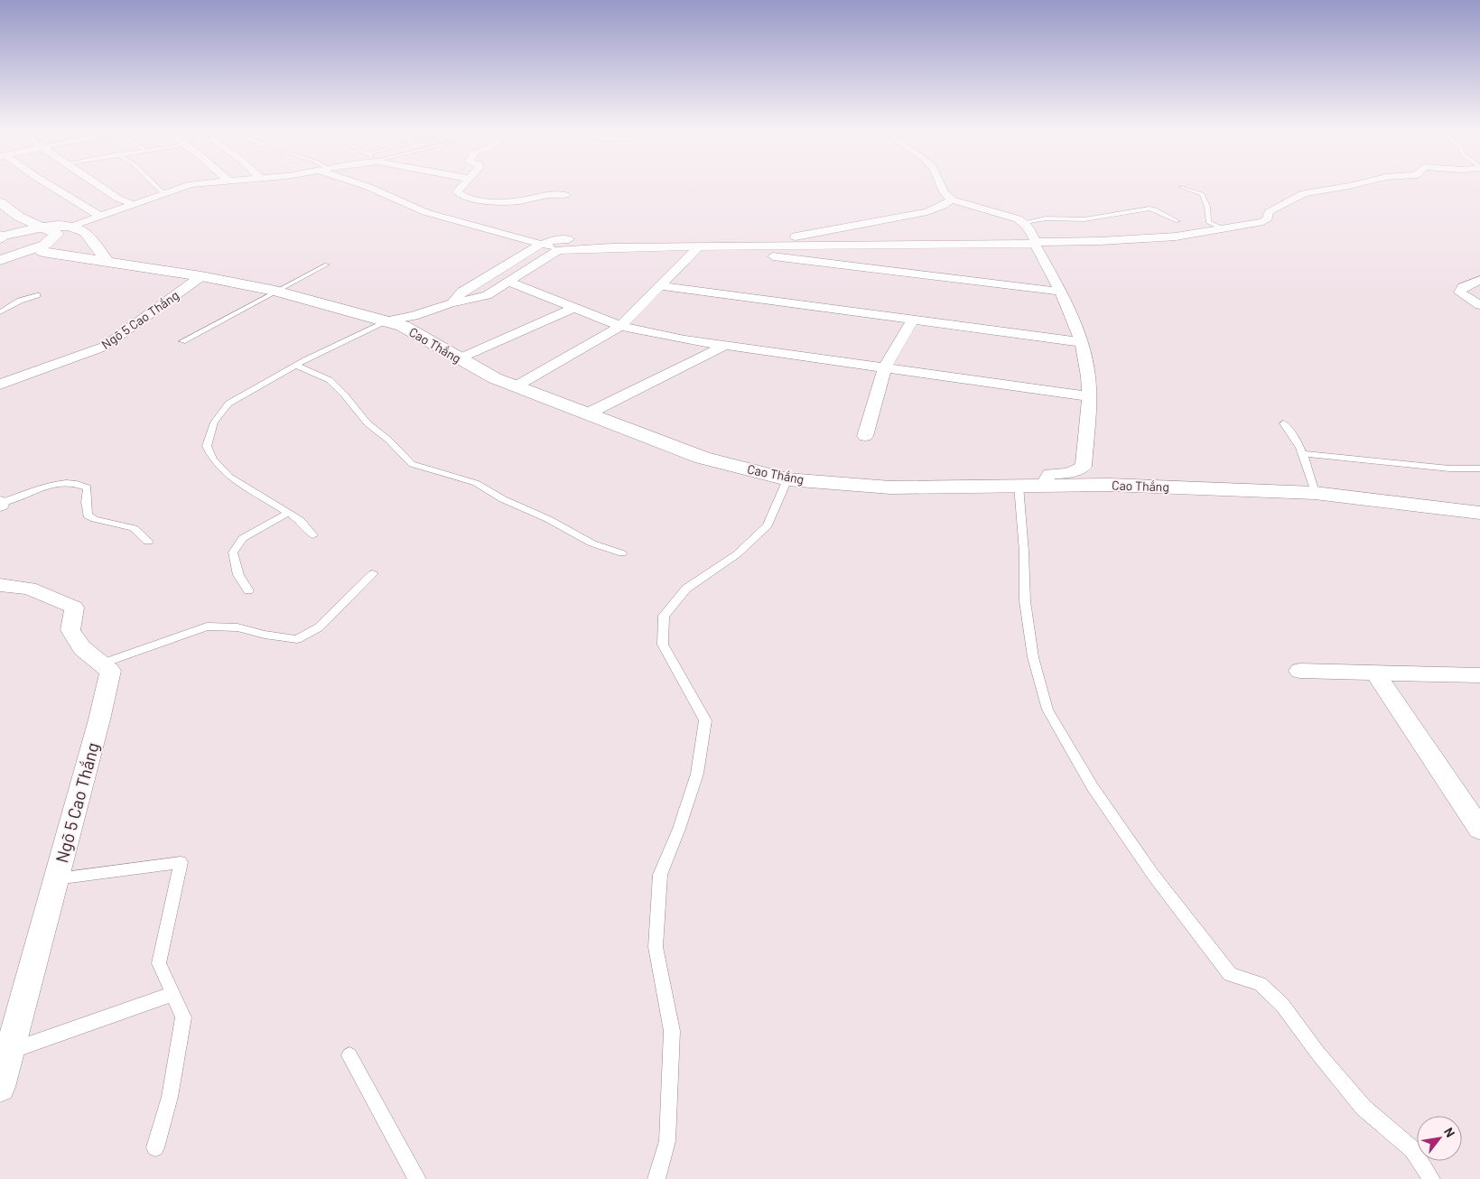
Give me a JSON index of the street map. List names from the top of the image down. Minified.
{"streets":{"main road":["Cao Thắng"],"street":["Ngõ 5 Cao Thắng"]},"crossings":[["Ngõ 5 Cao Thắng","Cao Thắng"]],"north":"top right"}
